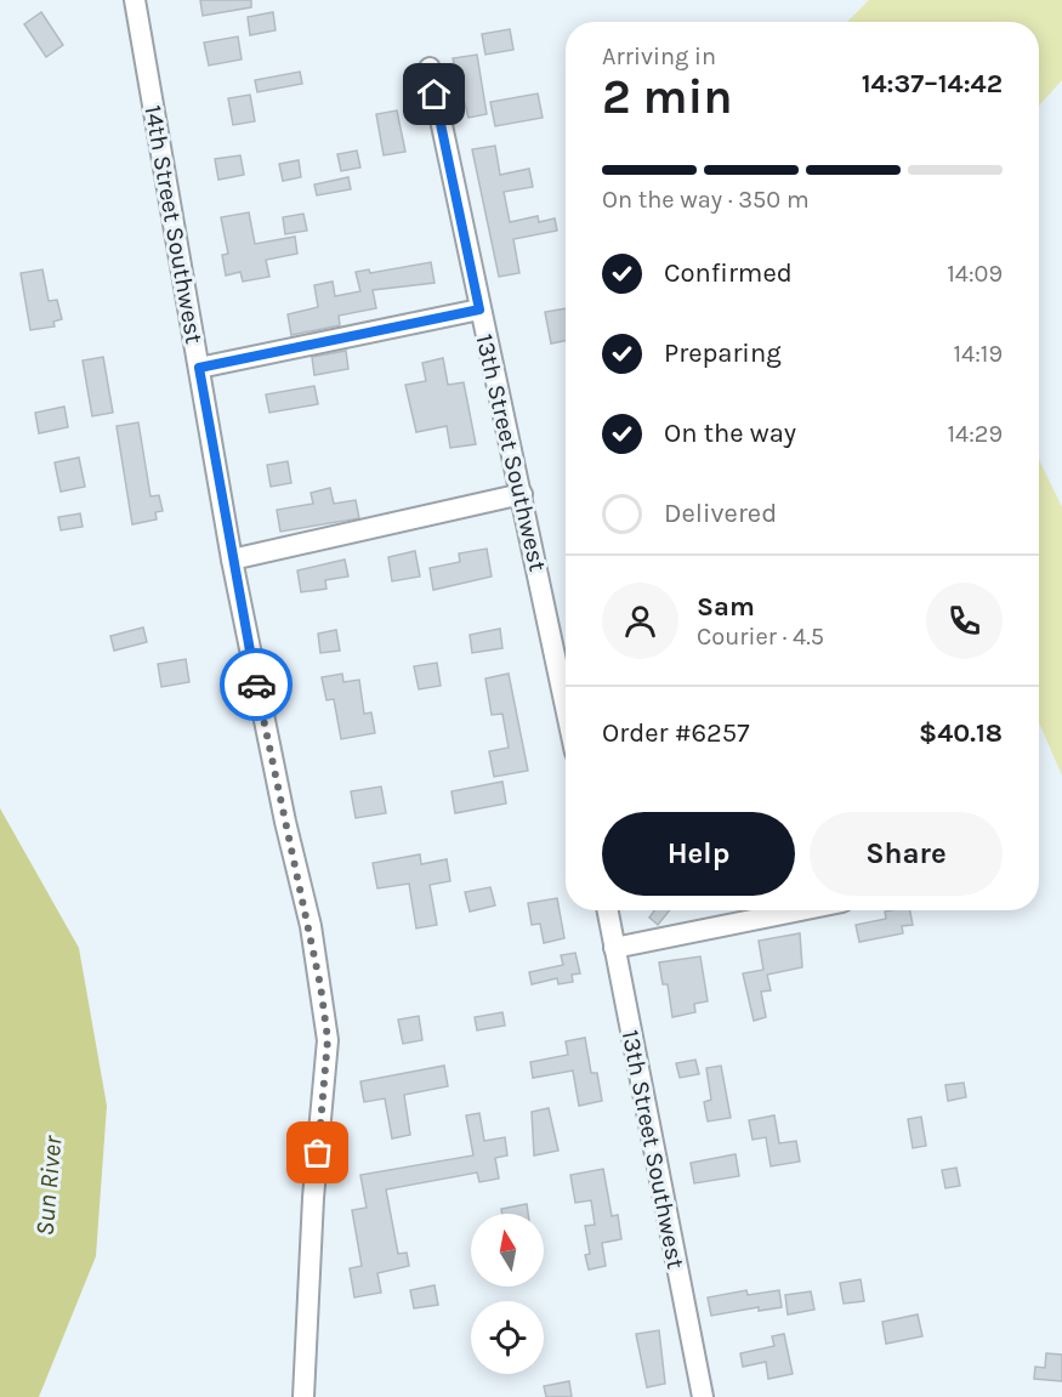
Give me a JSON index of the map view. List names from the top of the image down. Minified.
{"streets":{"street":["14th Street Southwest","13th Street Southwest"]},"water":["Sun River"],"north":"top","page":{"heading":["2 min","Arriving in","14:37–14:42"],"panel":["Sam","Courier · 4.5","Order #6257","$40.18"],"bar":"On the way · 350 m","list":[["Confirmed","14:09"],["Preparing","14:19"],["On the way","14:29"],"Delivered"],"buttons":["Help","Share"]}}
